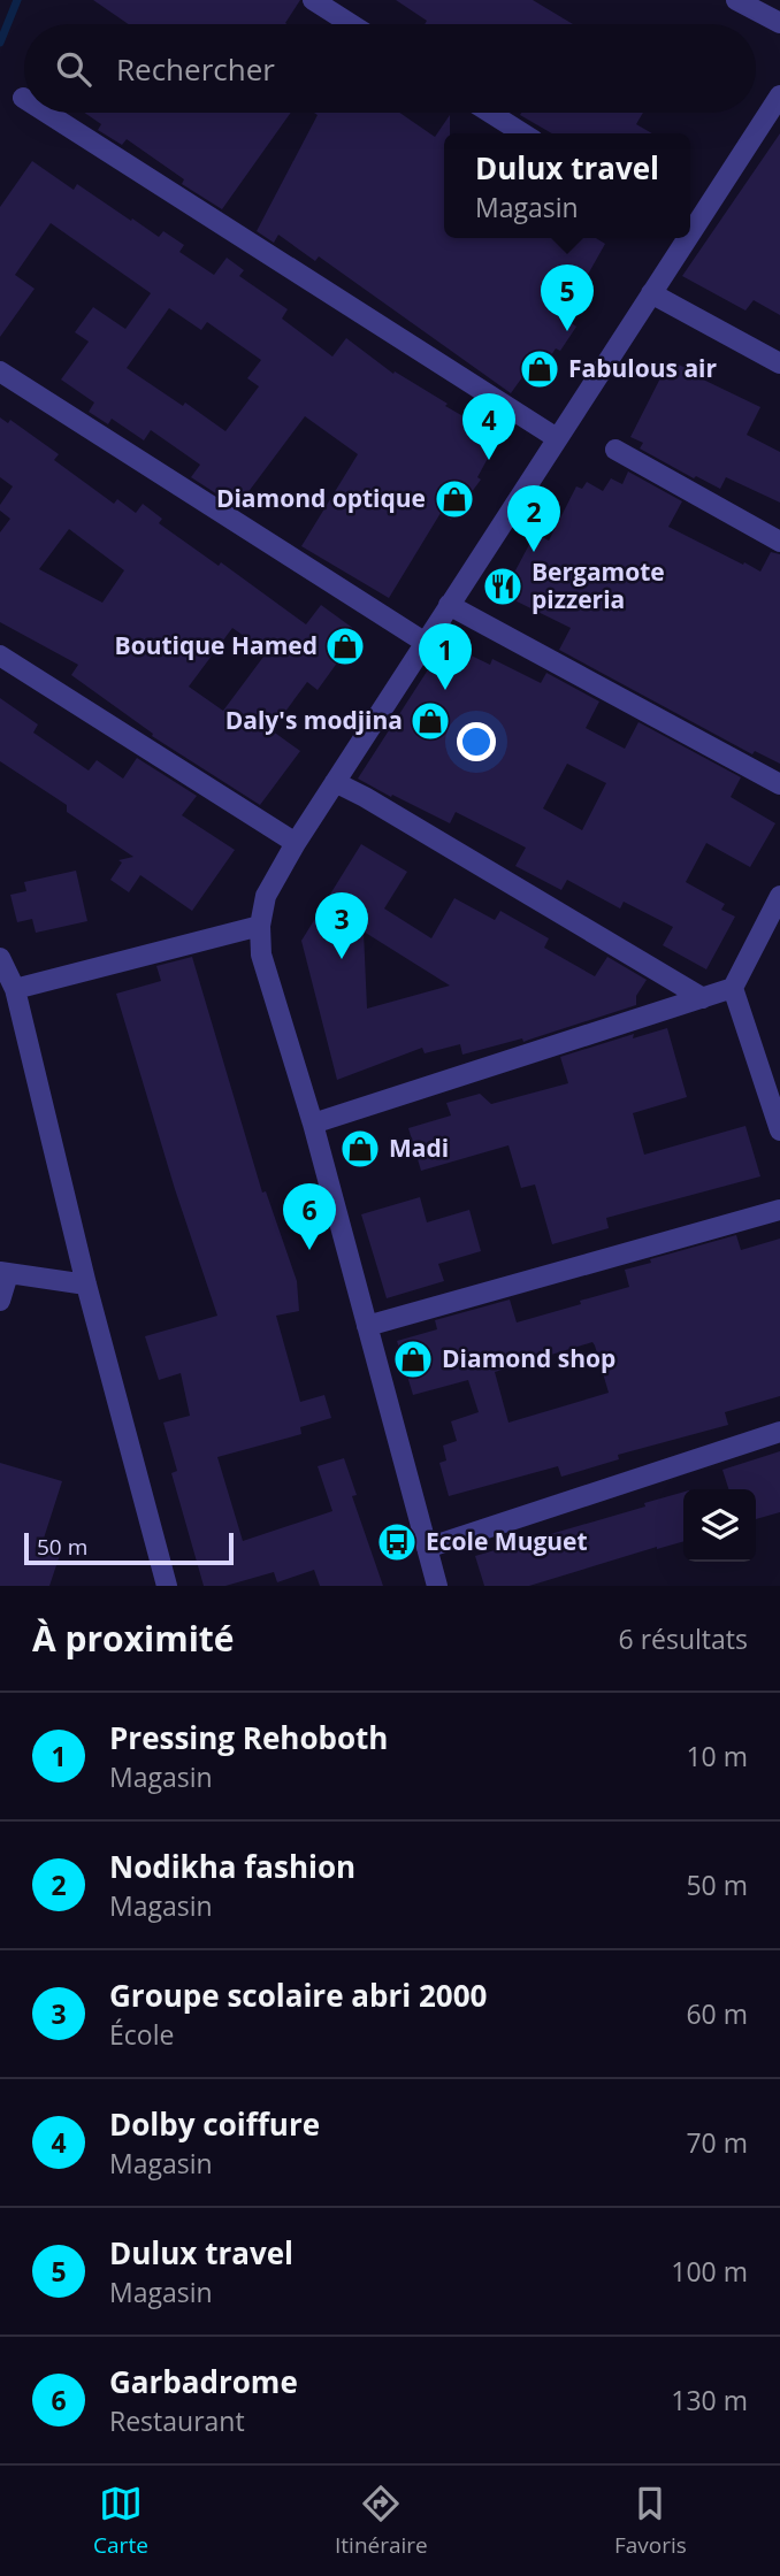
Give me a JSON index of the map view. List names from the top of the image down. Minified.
{"places":{"shop":["Fabulous air","Diamond optique","Boutique Hamed","Daly's modjina","Madi","Diamond shop"],"restaurant":["Bergamote pizzeria"],"bus stop":["Ecole Muguet"]},"scale_bar":"50 m","page":{"search":"Rechercher","popup":["Dulux travel","Magasin"],"pins":["5","4","2","1","3","6"],"scale":"50 m","heading":["À proximité","6 résultats"],"list":[{"mark":"1","name":"Pressing Rehoboth","note":"Magasin","value":"10 m"},{"mark":"2","name":"Nodikha fashion","note":"Magasin","value":"50 m"},{"mark":"3","name":"Groupe scolaire abri 2000","note":"École","value":"60 m"},{"mark":"4","name":"Dolby coiffure","note":"Magasin","value":"70 m"},{"mark":"5","name":"Dulux travel","note":"Magasin","value":"100 m"},{"mark":"6","name":"Garbadrome","note":"Restaurant","value":"130 m"}],"nav":["Carte","Itinéraire","Favoris"]}}
